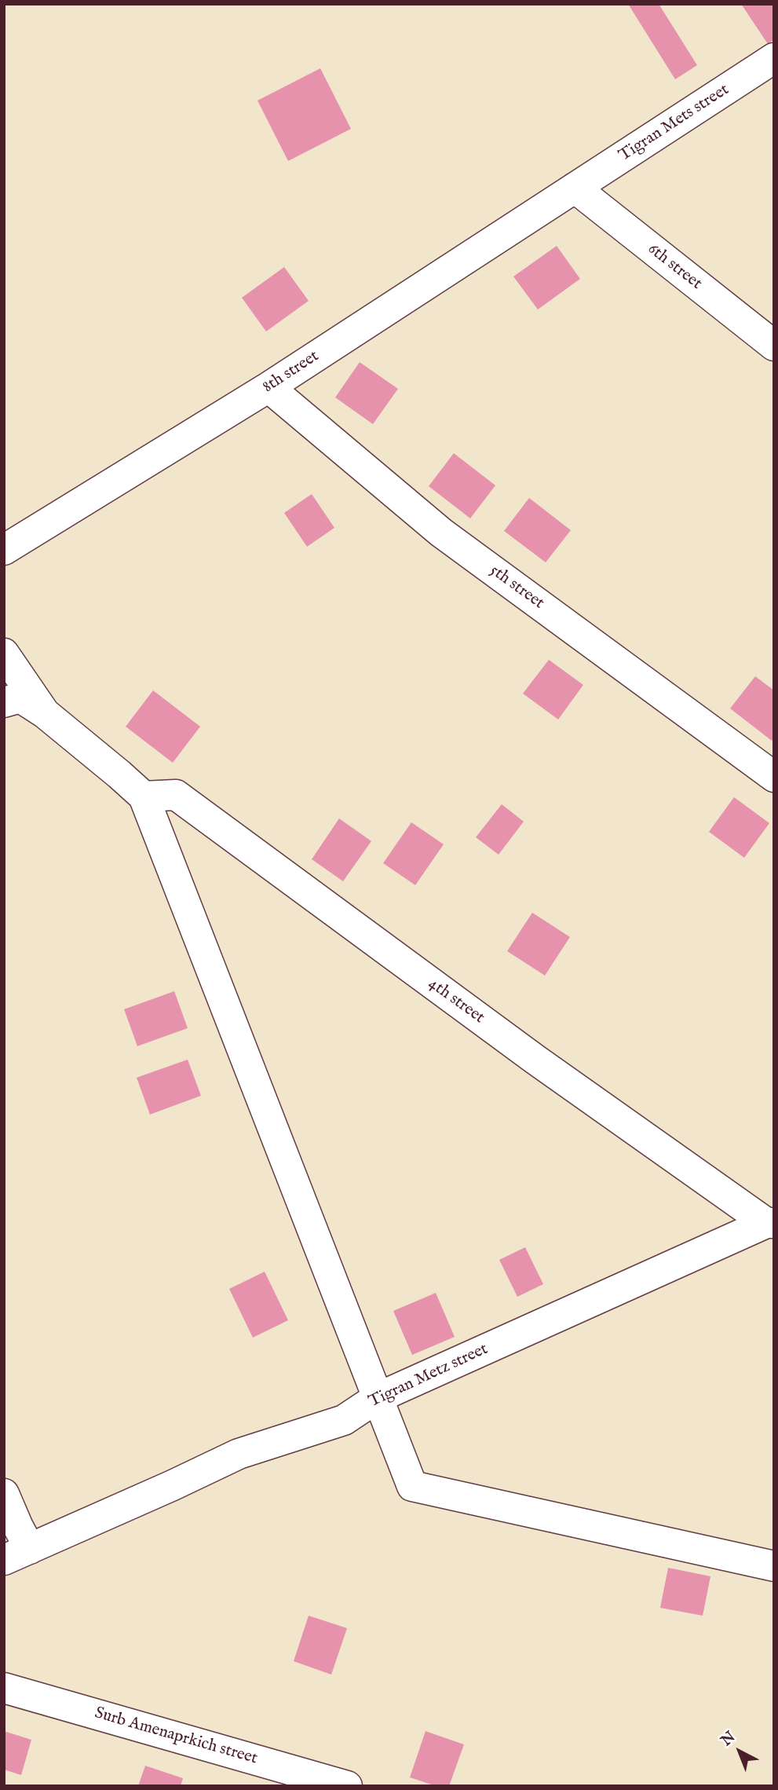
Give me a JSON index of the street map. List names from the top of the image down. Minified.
{"streets":{"street":["Tigran Mets street","6th street","8th street","5th street","4th street","Tigran Metz street","Surb Amenaprkich street"]},"crossings":[["Tigran Mets street","6th street"],["Tigran Mets street","8th street"],["6th street","8th street"],["8th street","5th street"],["4th street","Tigran Metz street"]],"north":"top left"}
